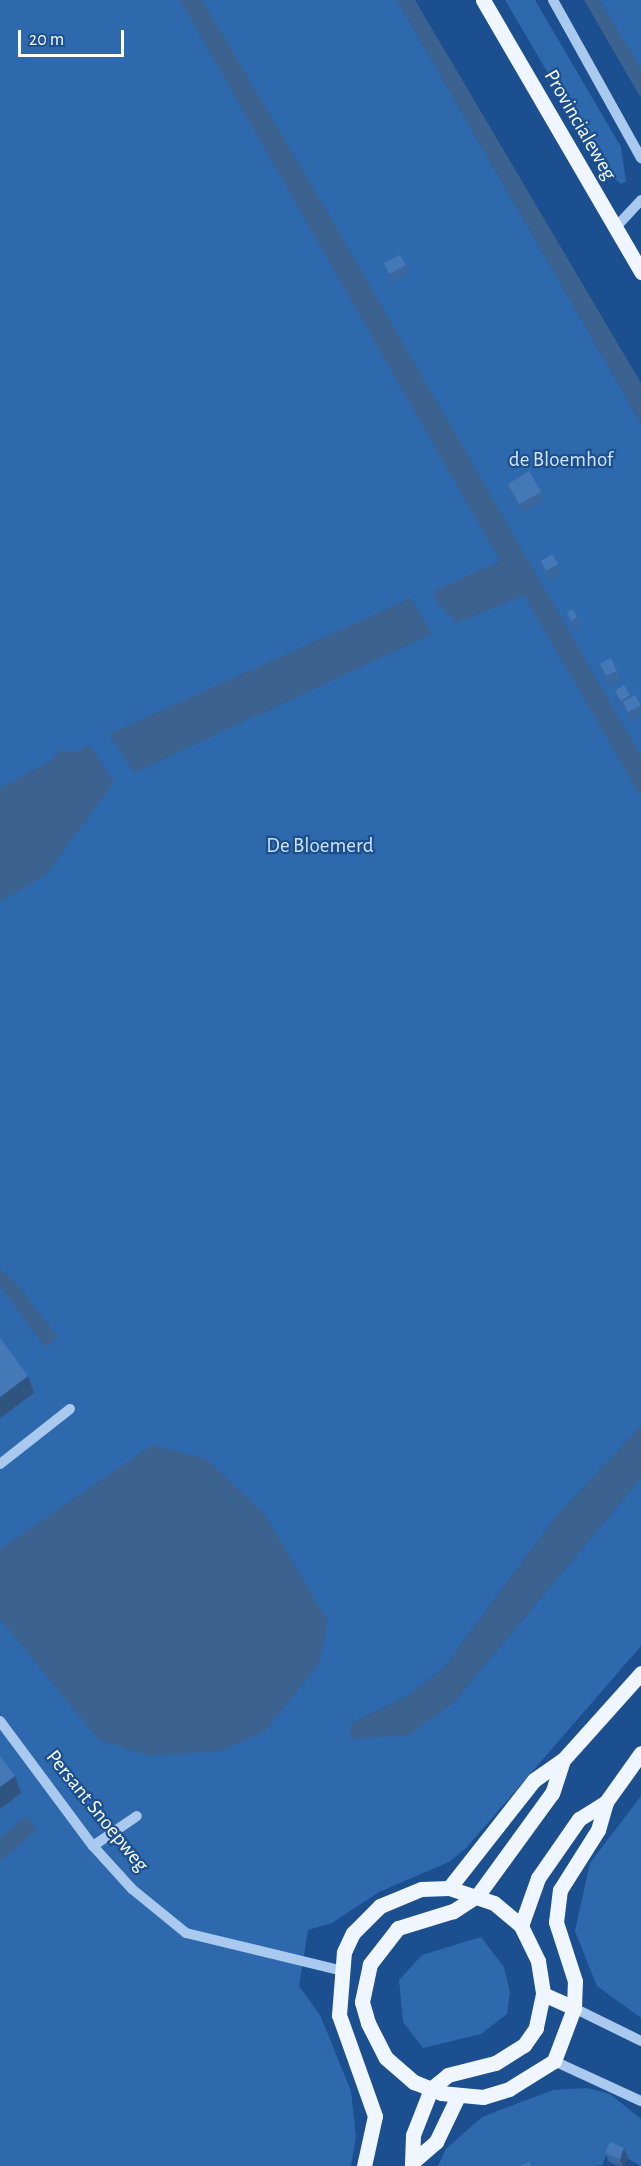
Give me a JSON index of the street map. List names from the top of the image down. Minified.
{"streets":{"main road":["Provincialeweg"],"street":["Persant Snoepweg"]},"parks":["de Bloemhof","De Bloemerd"],"scale_bar":"20 m"}
